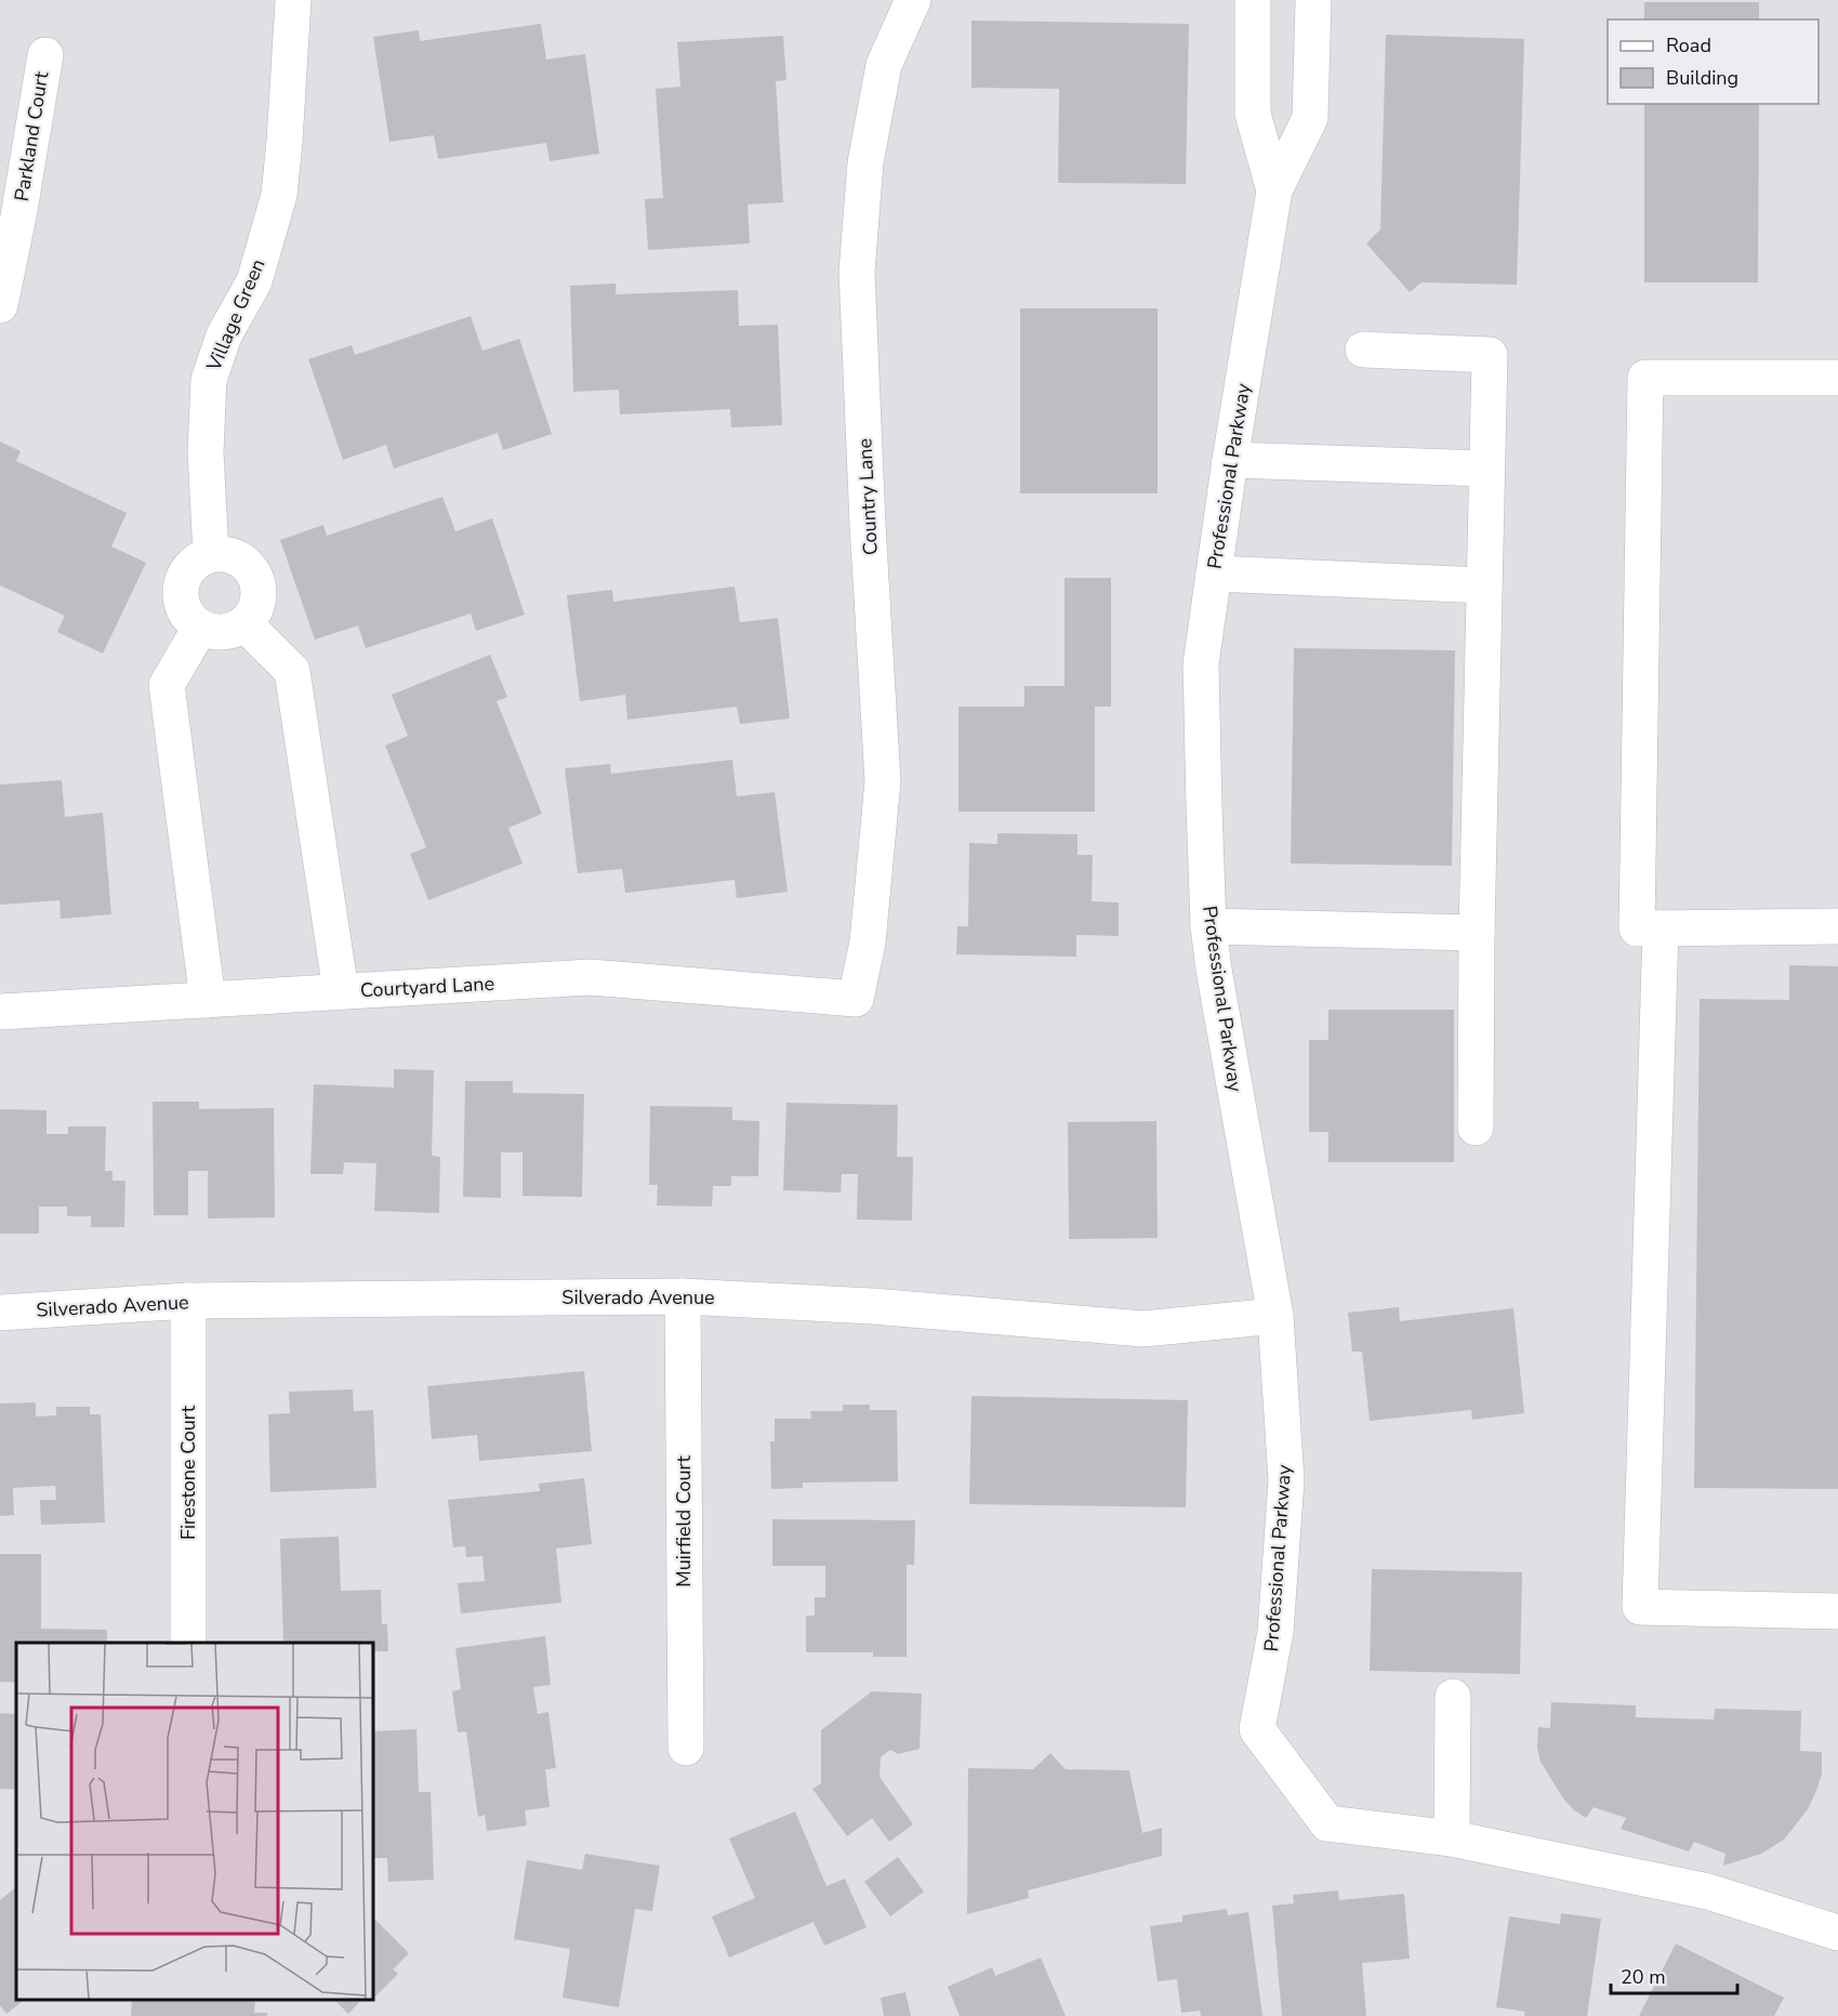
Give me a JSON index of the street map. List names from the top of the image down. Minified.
{"streets":{"street":["Parkland Court","Village Green","Professional Parkway","Country Lane","Courtyard Lane","Silverado Avenue","Firestone Court","Muirfield Court"]},"crossings":[["Professional Parkway","Silverado Avenue"],["Country Lane","Courtyard Lane"],["Silverado Avenue","Firestone Court"],["Silverado Avenue","Muirfield Court"]],"legend":["Road","Building"],"scale_bar":"20 m"}
